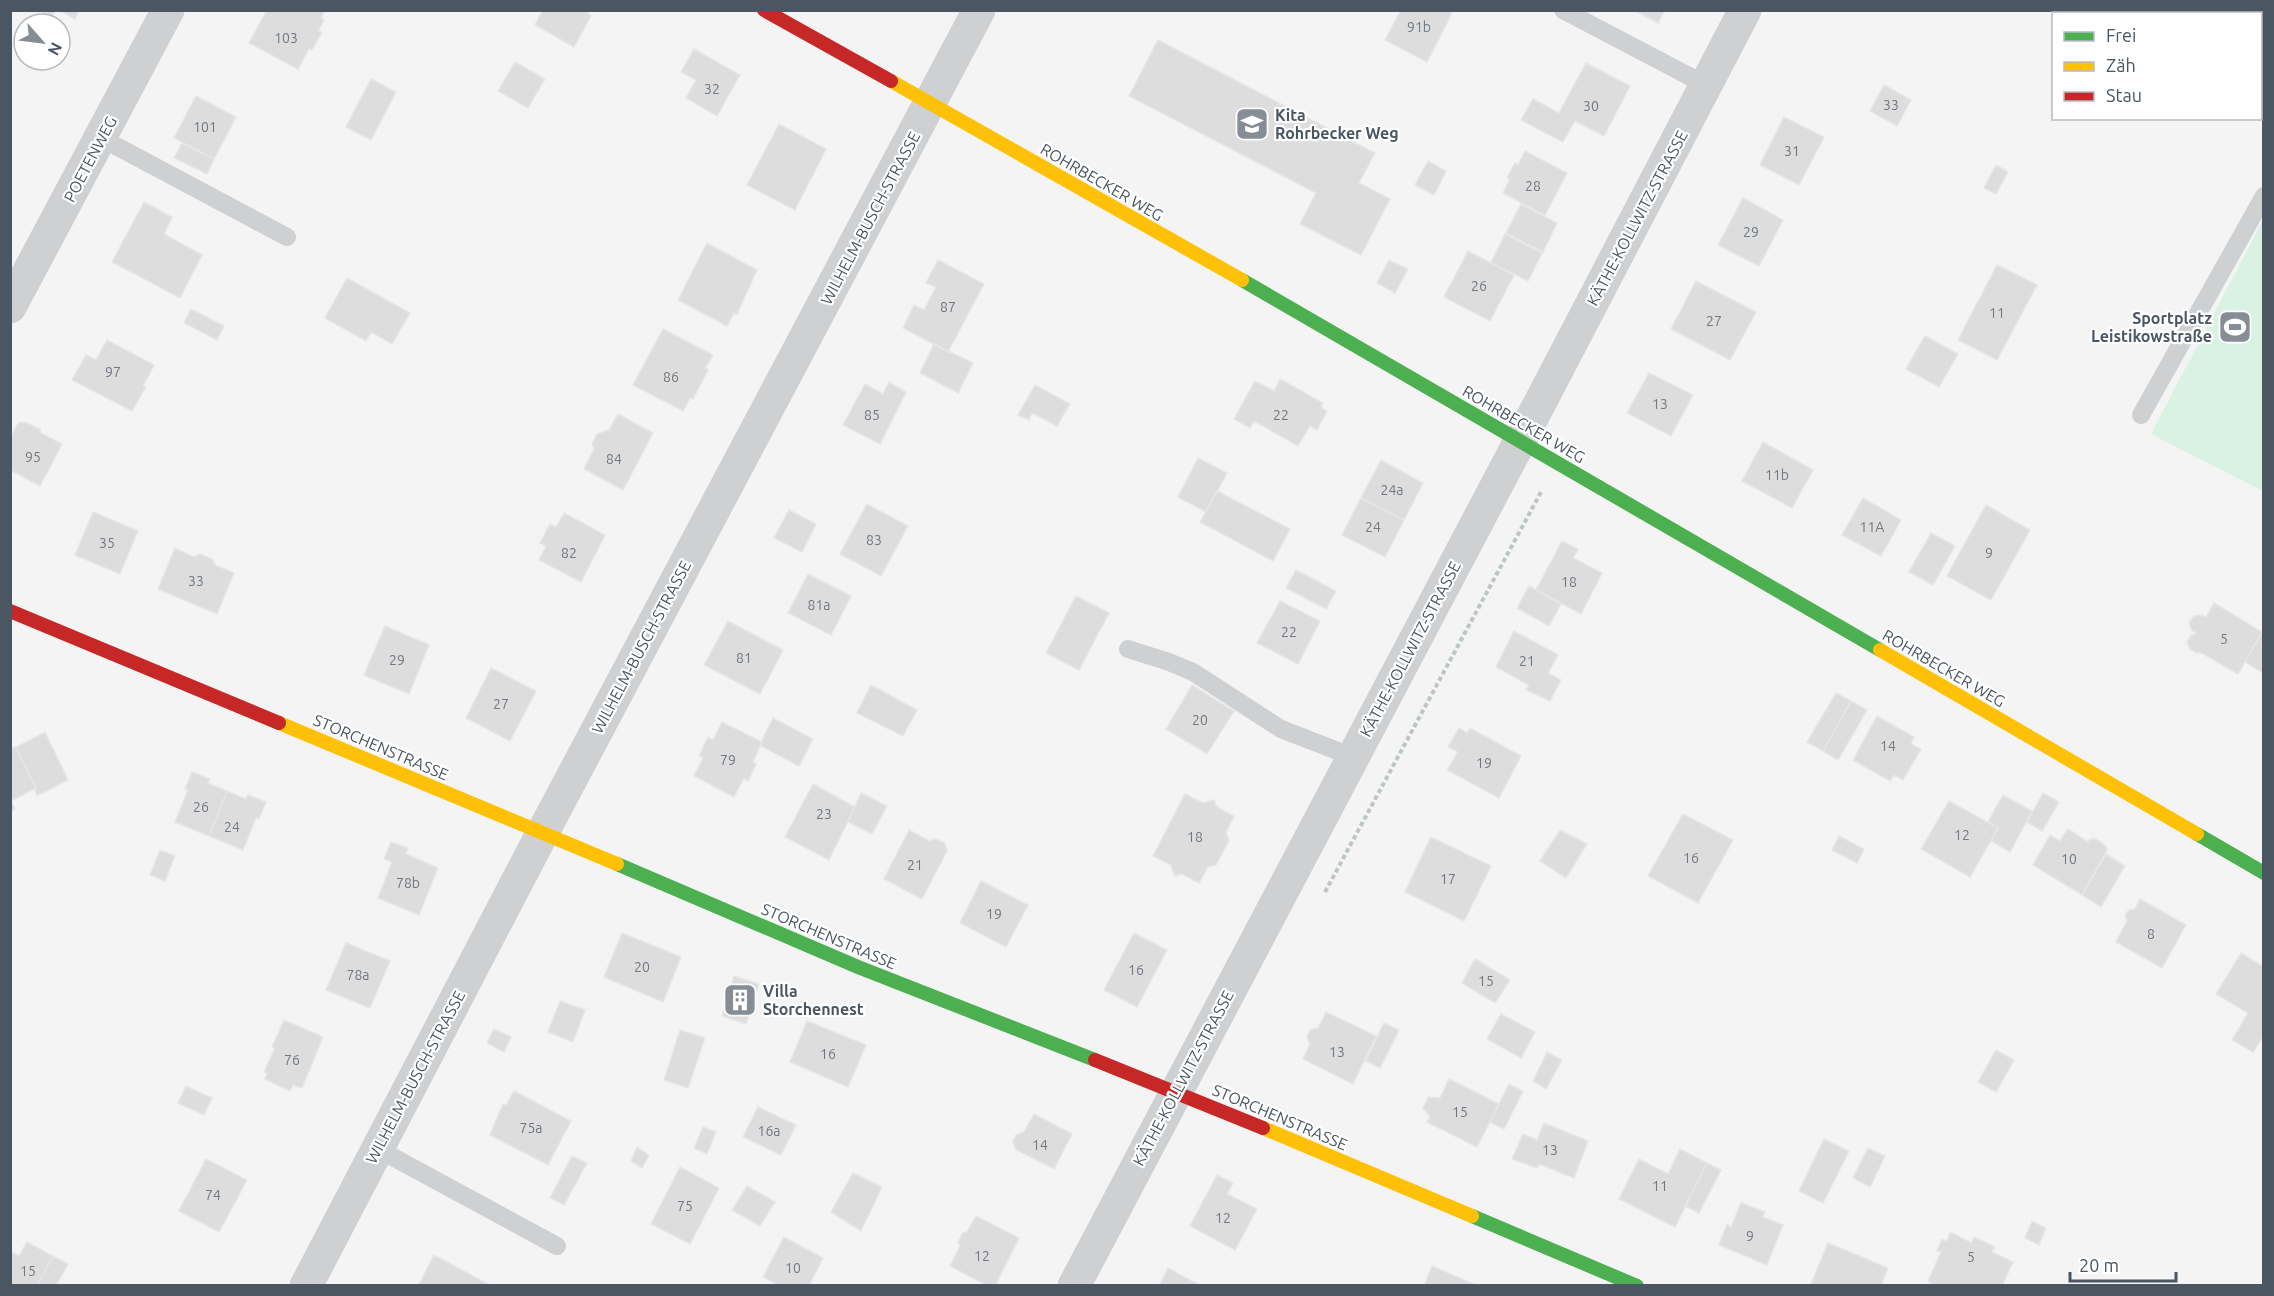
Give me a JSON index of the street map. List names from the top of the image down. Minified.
{"streets":{"street":["POETENWEG","ROHRBECKER WEG","WILHELM-BUSCH-STRASSE","KÄTHE-KOLLWITZ-STRASSE","STORCHENSTRASSE"]},"crossings":[["ROHRBECKER WEG","WILHELM-BUSCH-STRASSE"],["ROHRBECKER WEG","KÄTHE-KOLLWITZ-STRASSE"],["WILHELM-BUSCH-STRASSE","STORCHENSTRASSE"],["KÄTHE-KOLLWITZ-STRASSE","STORCHENSTRASSE"]],"places":{"school or university":["Kita Rohrbecker Weg"],"sports":["Sportplatz Leistikowstraße"],"building":["Villa Storchennest"]},"house_numbers":["91b","103","32","33","30","101","31","28","29","26","87","11","27","97","86","13","85","22","95","84","11b","24a","24","11A","83","35","82","9","33","18","81a","22","5","81","29","21","27","20","14","79","19","26","23","24","12","18","16","10","21","17","78b","19","8","20","16","78a","15","13","16","76","15","75a","16a","14","13","11","74","75","12","9","12","5","10","15"],"legend":["Frei","Zäh","Stau"],"scale_bar":"20 m","north":"bottom right"}
